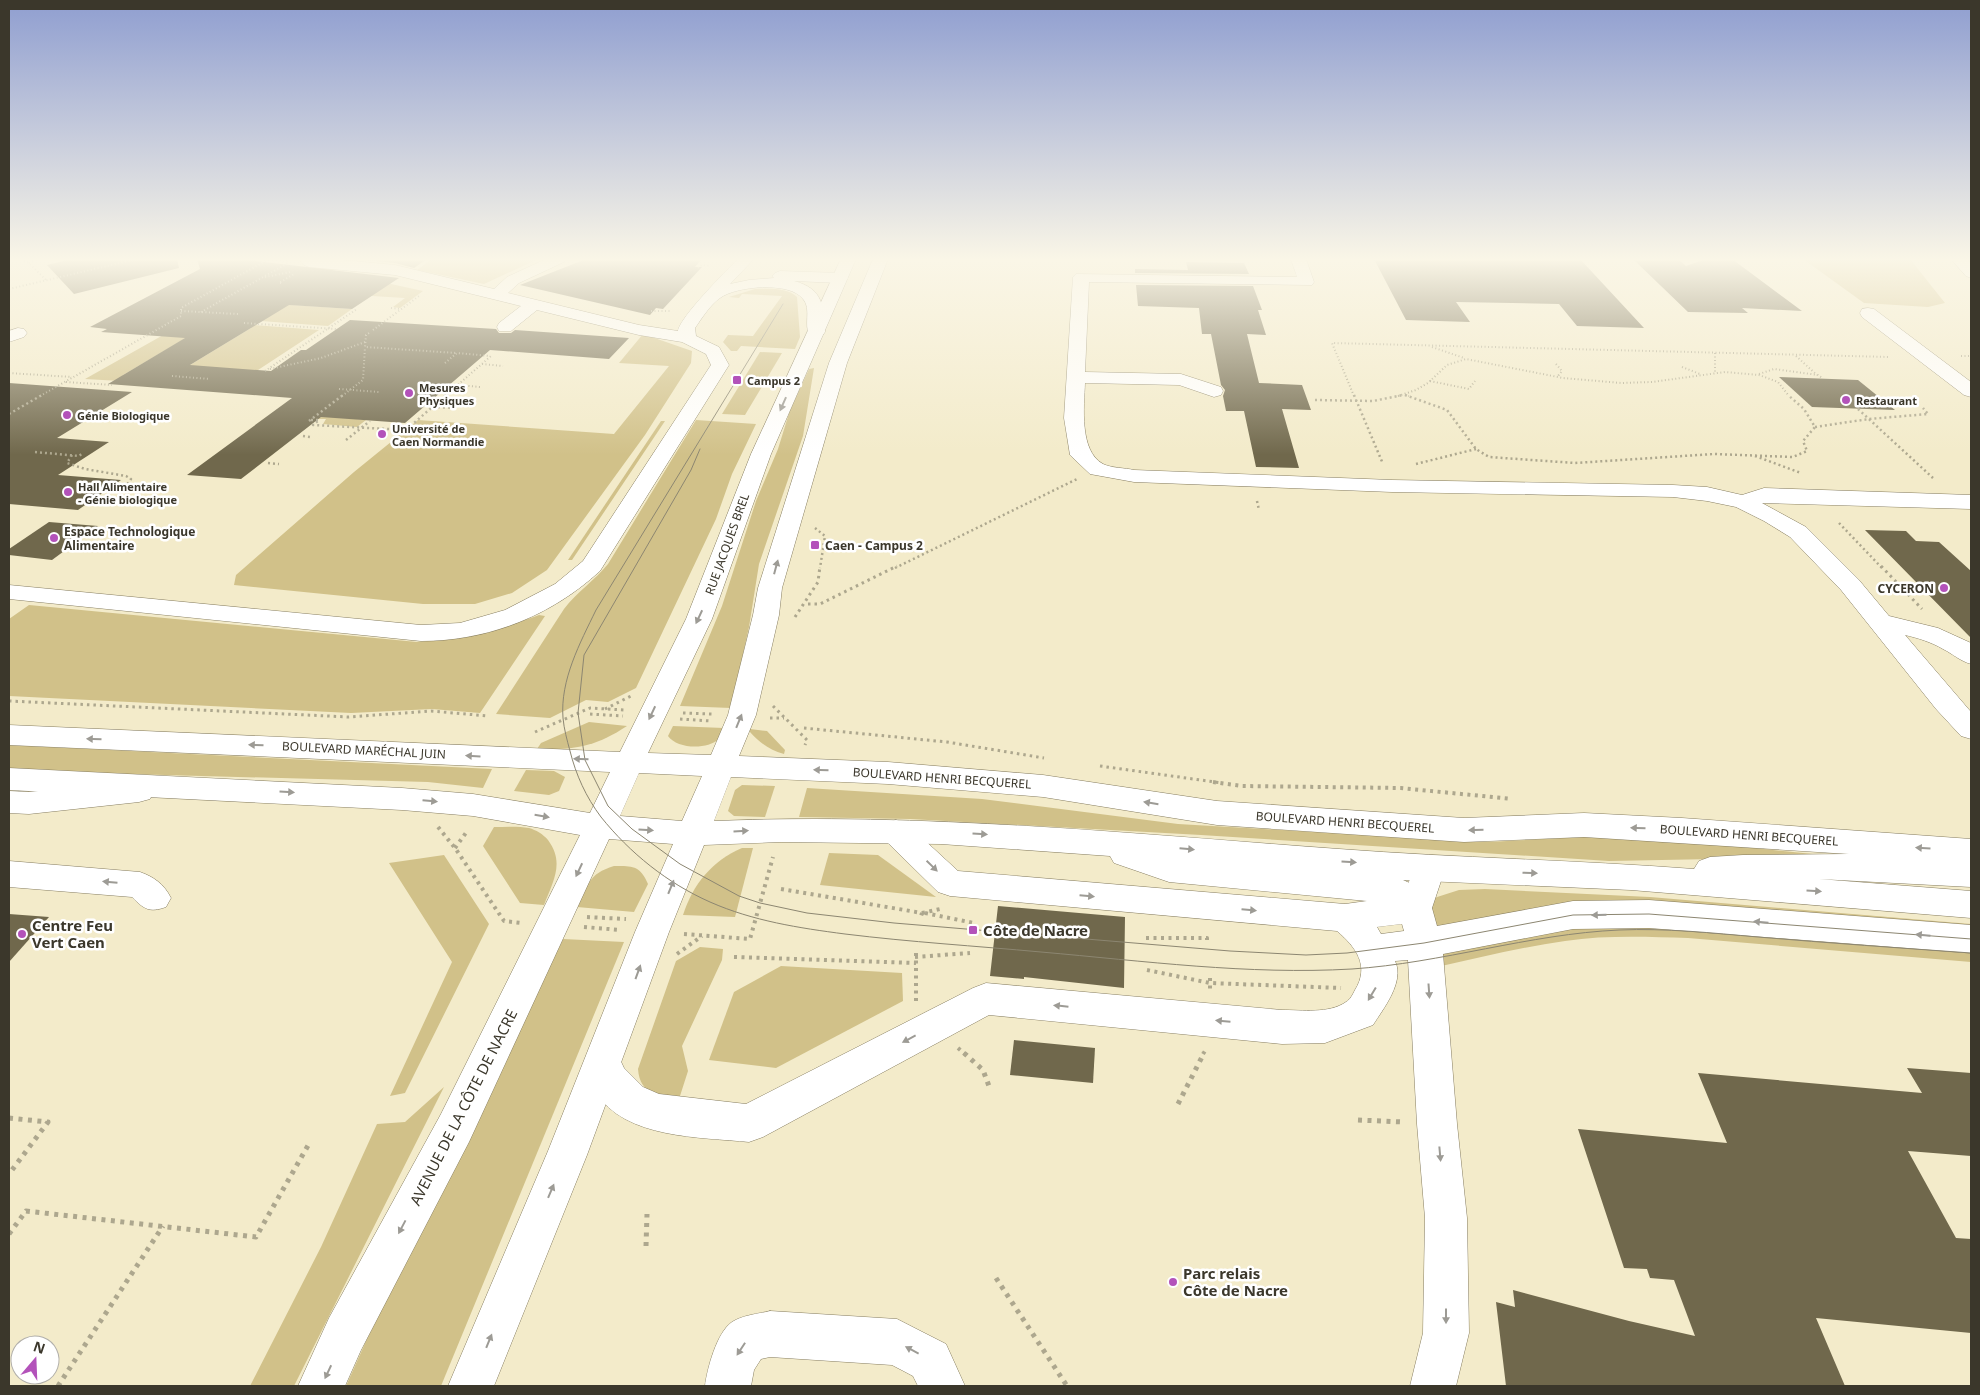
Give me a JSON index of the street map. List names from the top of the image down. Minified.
{"streets":{"main road":["RUE JACQUES BREL","BOULEVARD MARÉCHAL JUIN","BOULEVARD HENRI BECQUEREL","AVENUE DE LA CÔTE DE NACRE"]},"crossings":[["RUE JACQUES BREL","BOULEVARD MARÉCHAL JUIN"],["RUE JACQUES BREL","AVENUE DE LA CÔTE DE NACRE"],["BOULEVARD MARÉCHAL JUIN","BOULEVARD HENRI BECQUEREL"]],"places":{"transit":["Campus 2","Caen - Campus 2","Côte de Nacre"],"other":["Mesures Physiques","Restaurant","Génie Biologique","Université de Caen Normandie","Hall Alimentaire - Génie biologique","Espace Technologique Alimentaire","CYCERON","Centre Feu Vert Caen","Parc relais Côte de Nacre"]},"north":"top"}
